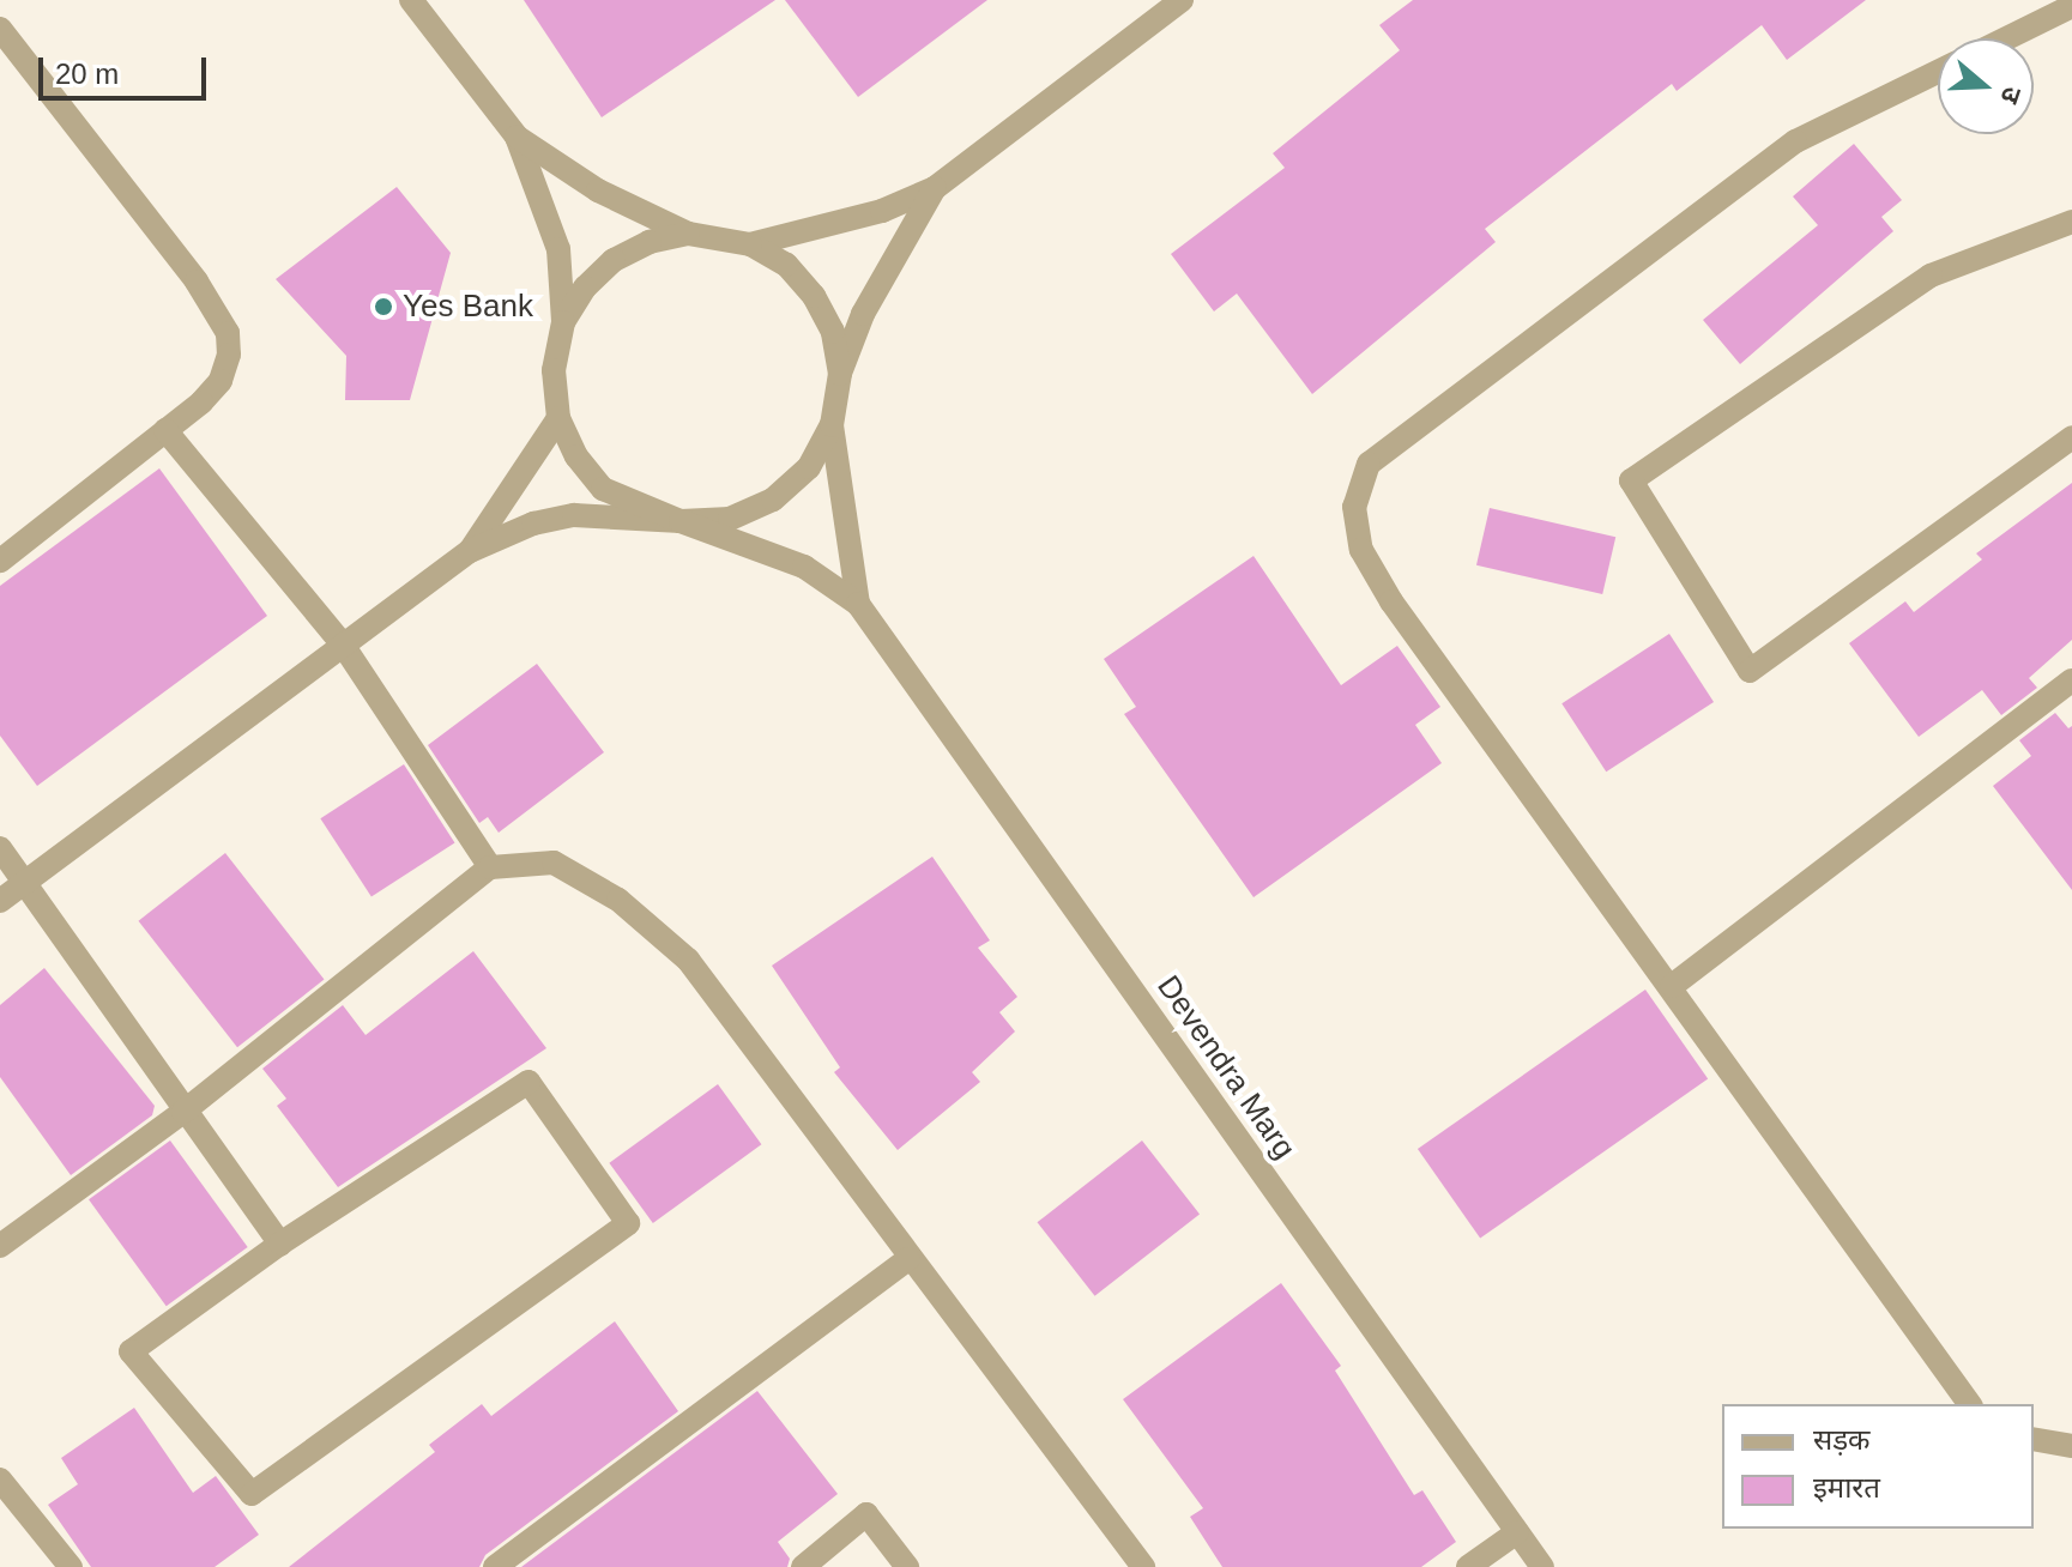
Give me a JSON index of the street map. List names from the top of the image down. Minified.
{"streets":{"street":["Devendra Marg"]},"places":["Yes Bank"],"legend":["सड़क","इमारत"],"scale_bar":"20 m","north":"right"}
